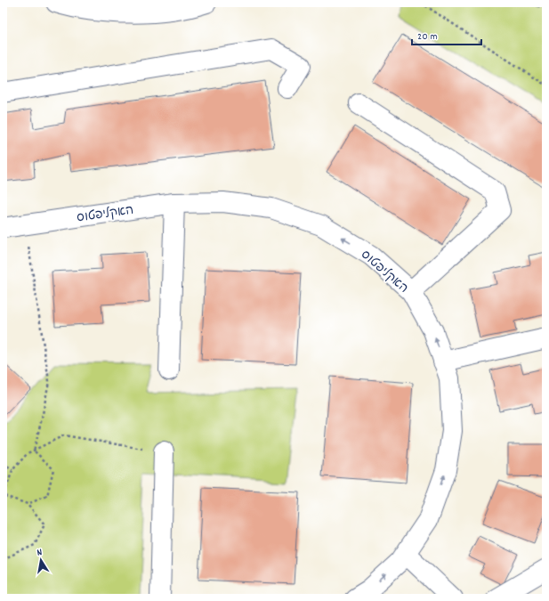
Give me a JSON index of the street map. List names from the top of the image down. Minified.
{"streets":{"street":["האקליפטוס"]},"scale_bar":"20 m","north":"top"}
